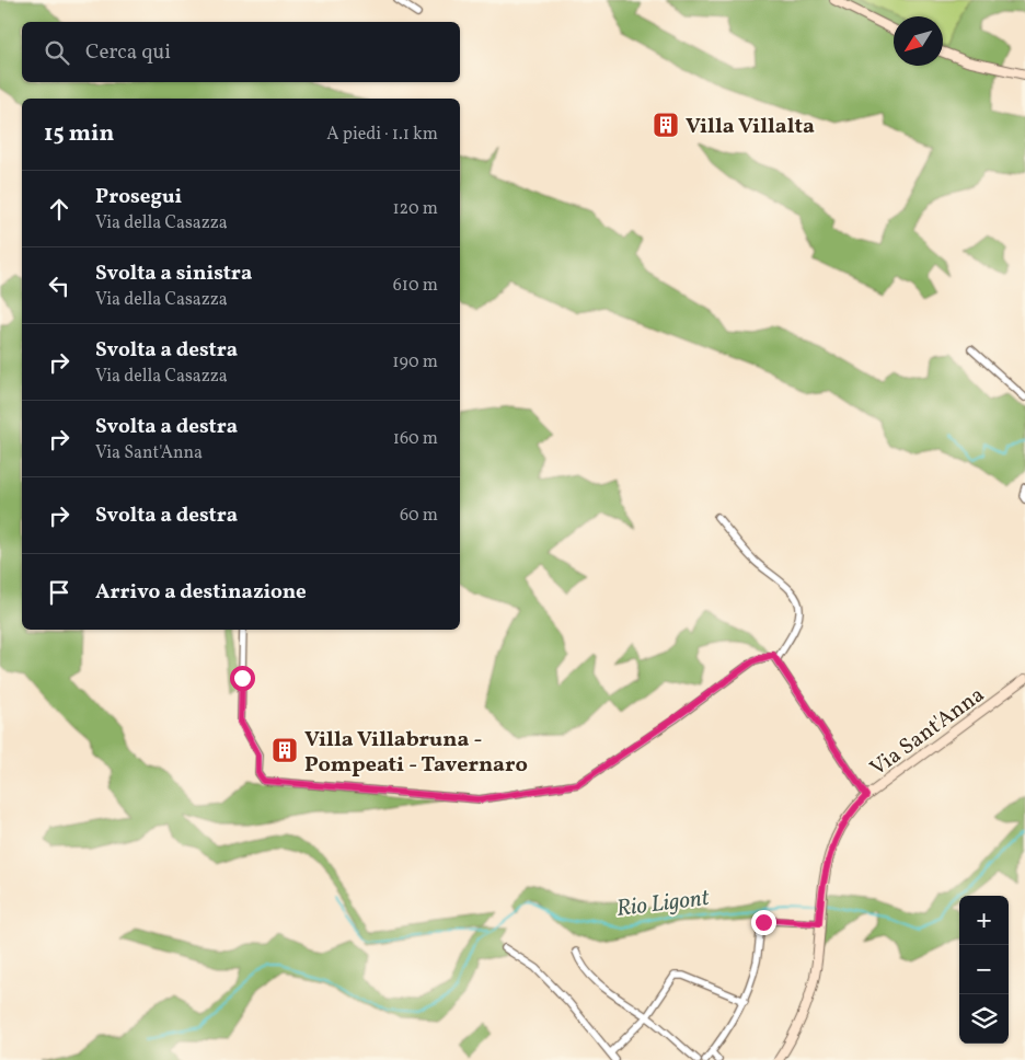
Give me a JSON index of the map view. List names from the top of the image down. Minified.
{"streets":{"main road":["Via Sant'Anna"]},"water":["Rio Ligont"],"places":{"building":["Villa Villalta","Villa Villabruna - Pompeati - Tavernaro"]},"north":"bottom left","page":{"search":"Cerca qui","heading":["15 min","A piedi · 1.1 km"],"list":[["Prosegui","Via della Casazza","120 m"],["Svolta a sinistra","Via della Casazza","610 m"],["Svolta a destra","Via della Casazza","190 m"],["Svolta a destra","Via Sant'Anna","160 m"],["Svolta a destra","60 m"],"Arrivo a destinazione"],"map_buttons":["+","−"]}}
